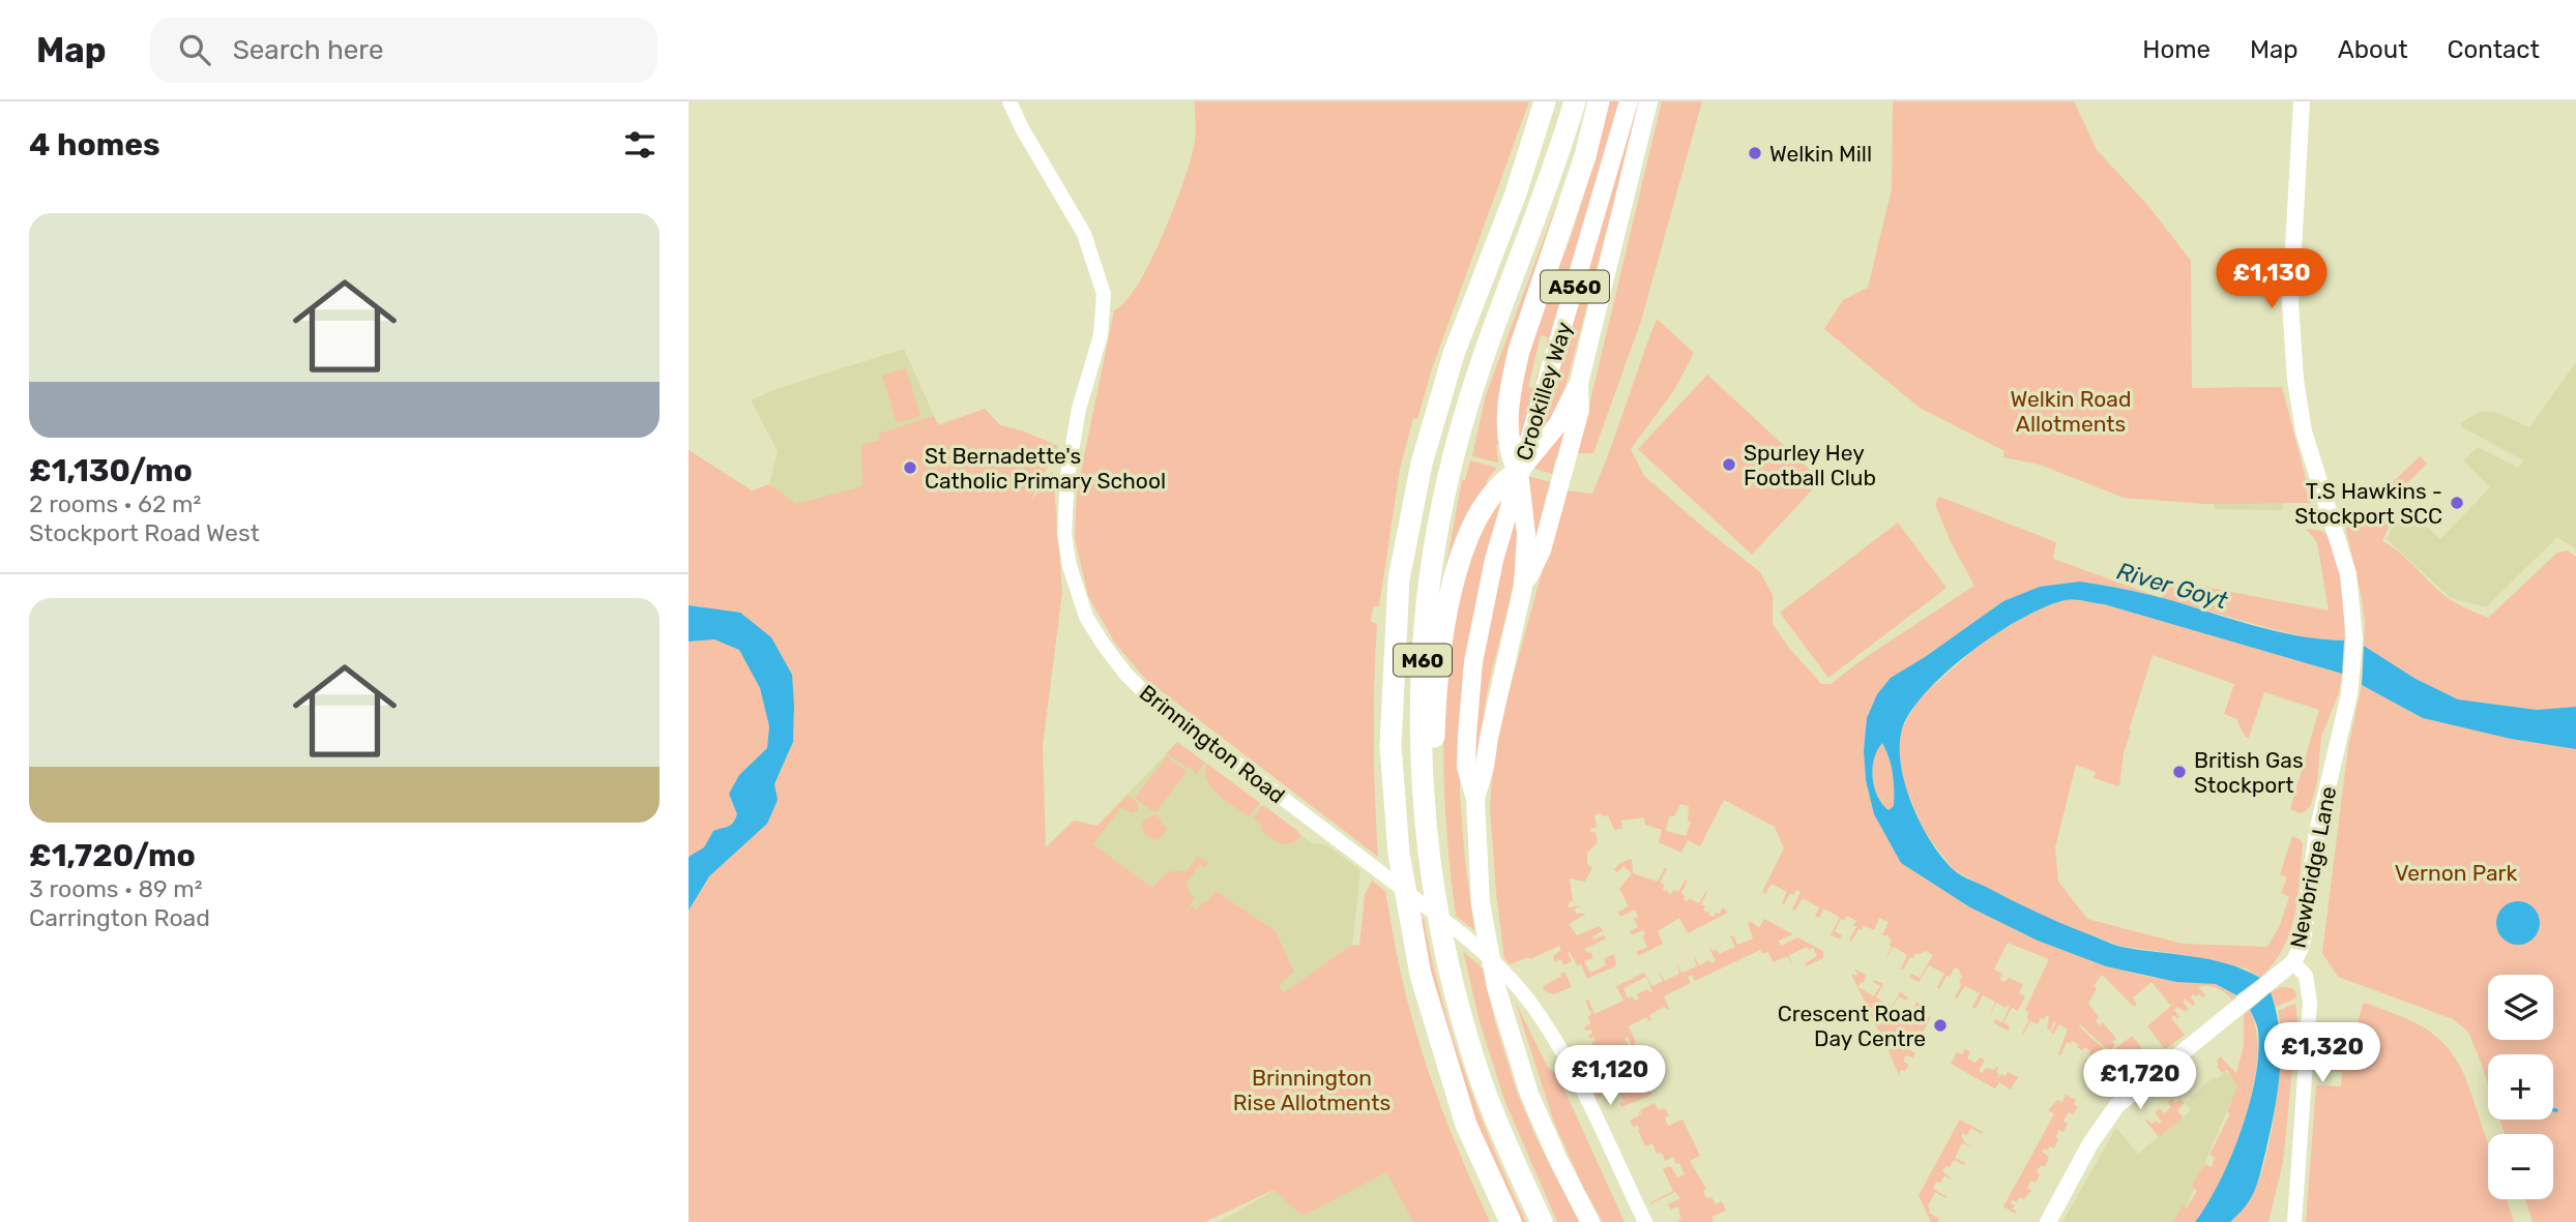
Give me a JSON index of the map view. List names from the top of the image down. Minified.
{"streets":{"highway":["M60"],"main road":["A560","Crookilley Way","Newbridge Lane"],"street":["Brinnington Road"]},"crossings":[["Crookilley Way","M60"]],"water":["River Goyt"],"parks":["Welkin Road Allotments","Vernon Park","Brinnington Rise Allotments"],"places":["Welkin Mill","Spurley Hey Football Club","St Bernadette's Catholic Primary School","T.S Hawkins - Stockport SCC","British Gas Stockport","Crescent Road Day Centre"],"page":{"header":"Map","search":"Search here","nav":["Home","Map","About","Contact"],"heading":"4 homes","list":[{"name":"£1,130/mo","note":"2 rooms · 62 m² · Stockport Road West"},{"name":"£1,720/mo","note":"3 rooms · 89 m² · Carrington Road"}],"price":["£1,130","£1,320","£1,120","£1,720"],"map_buttons":["+","−"]}}
